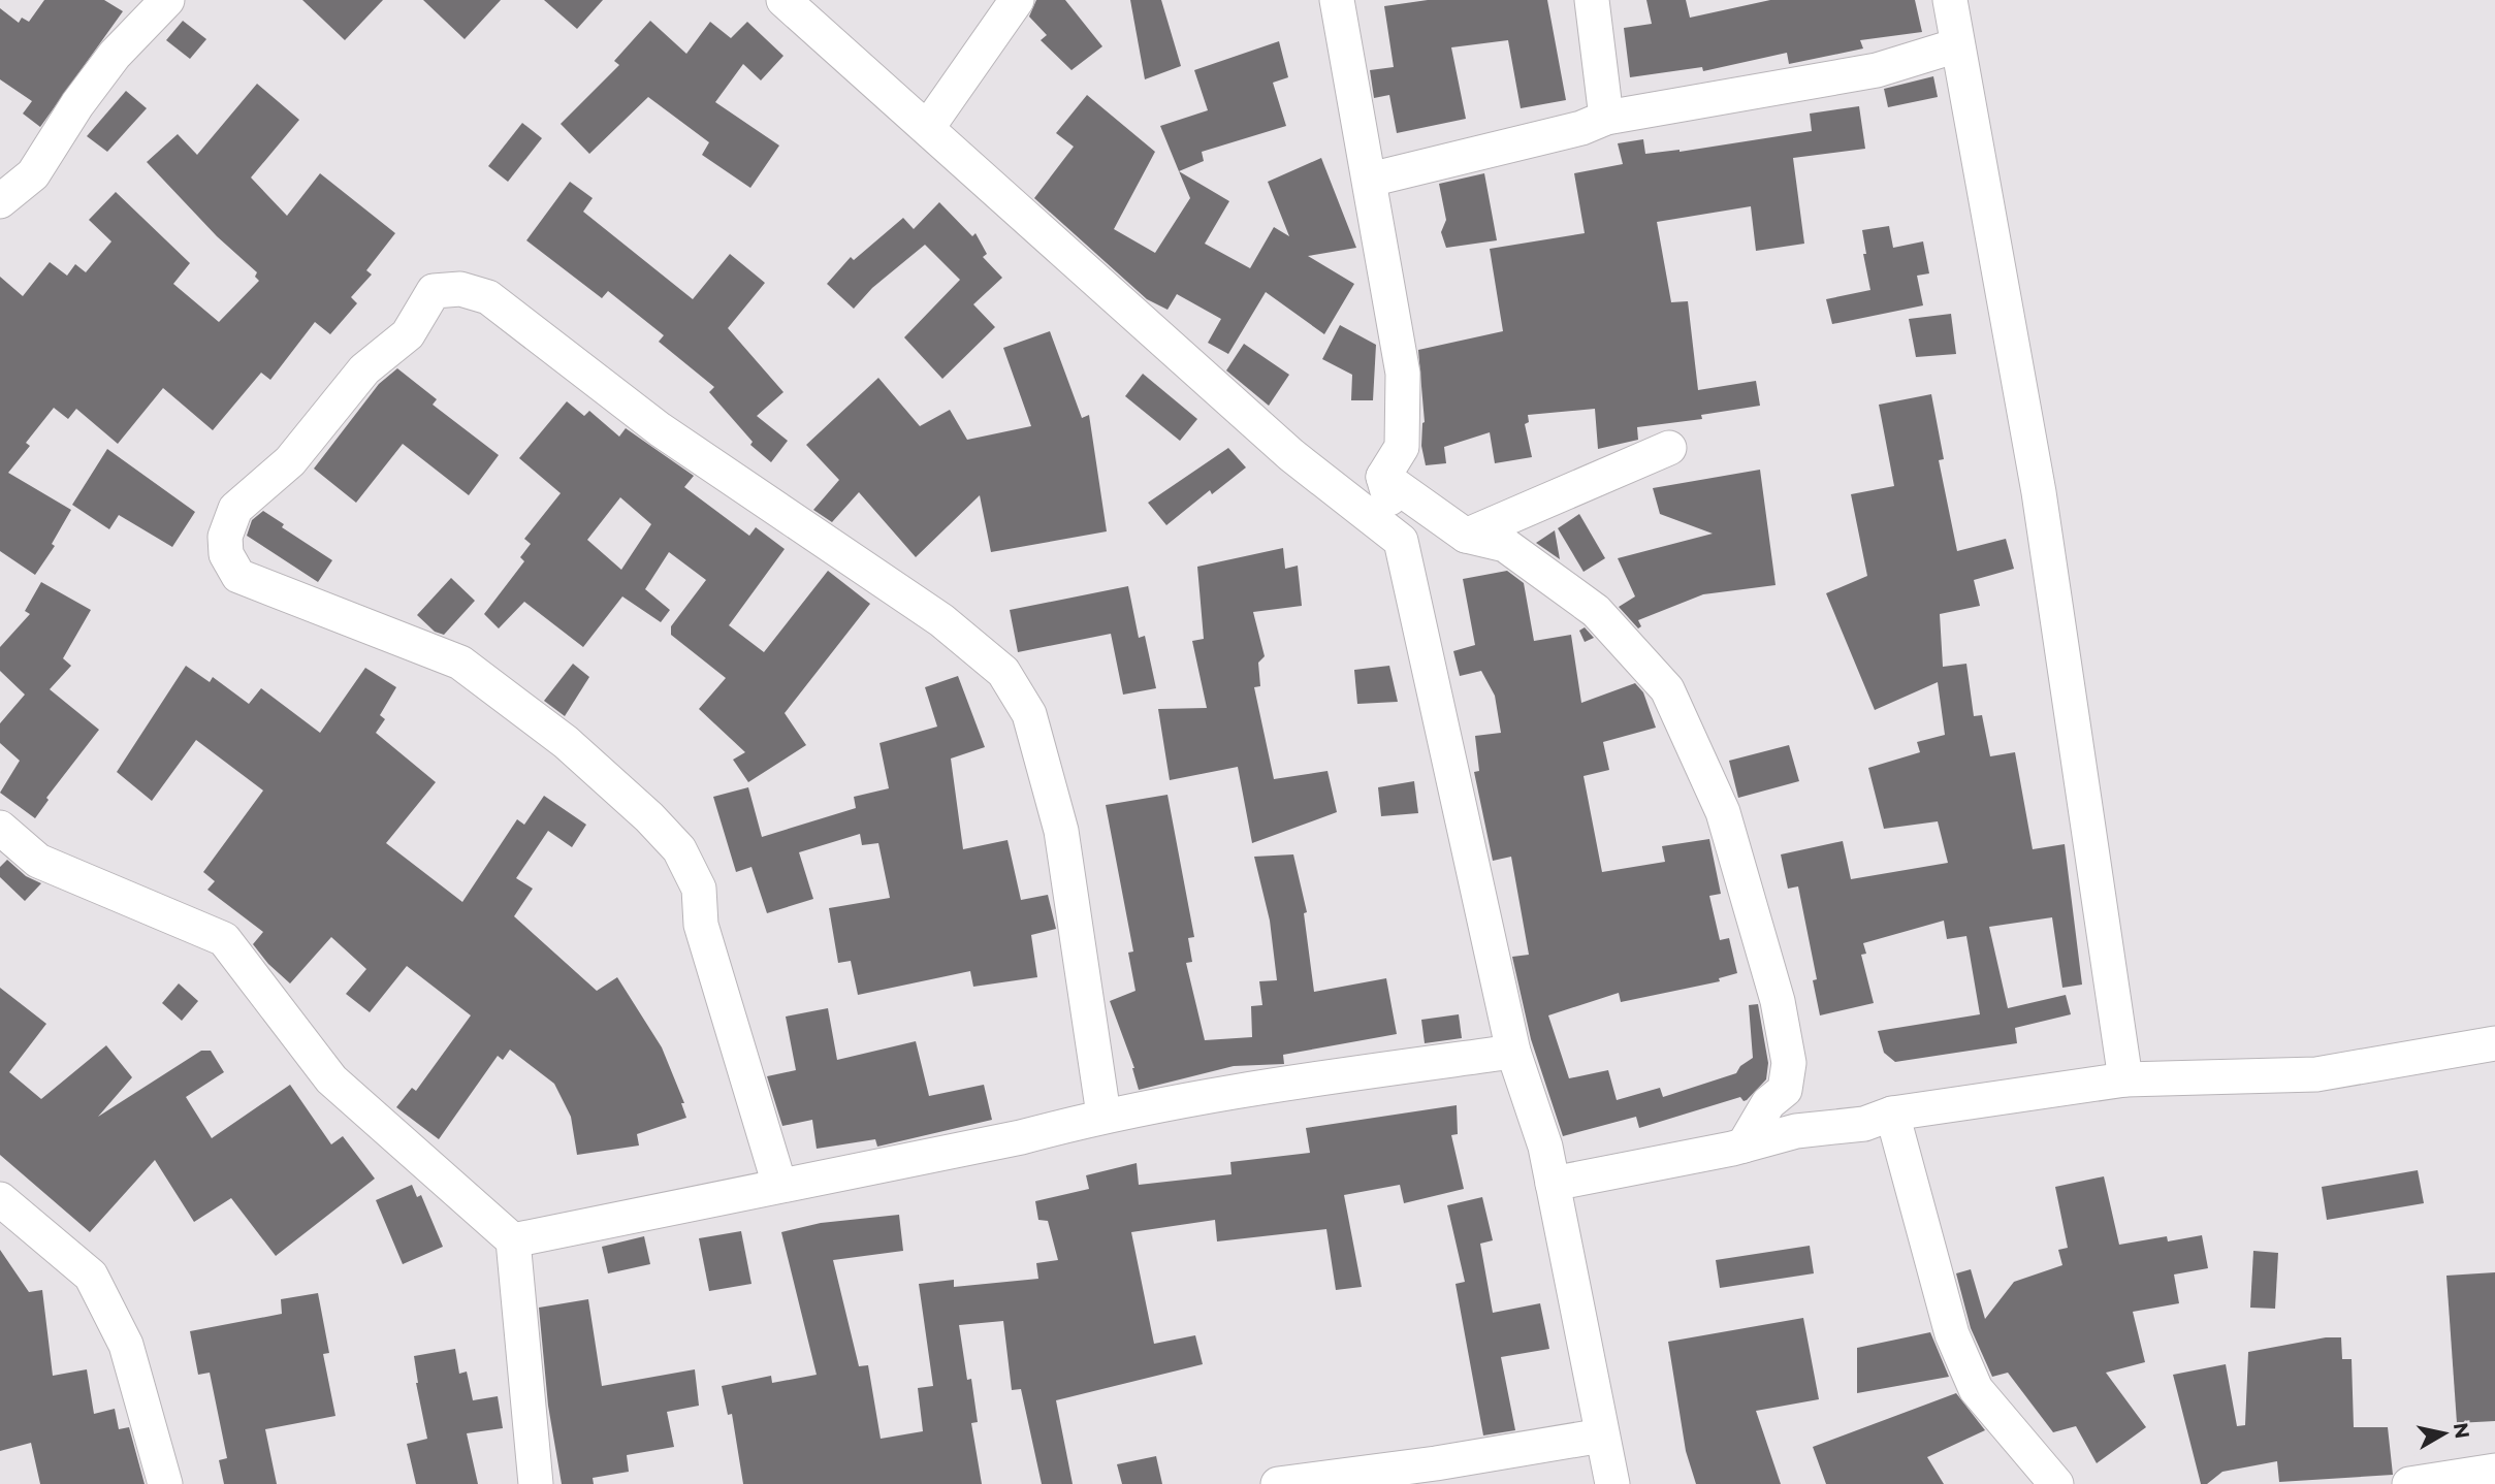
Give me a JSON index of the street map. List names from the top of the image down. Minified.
{"north":"right"}
